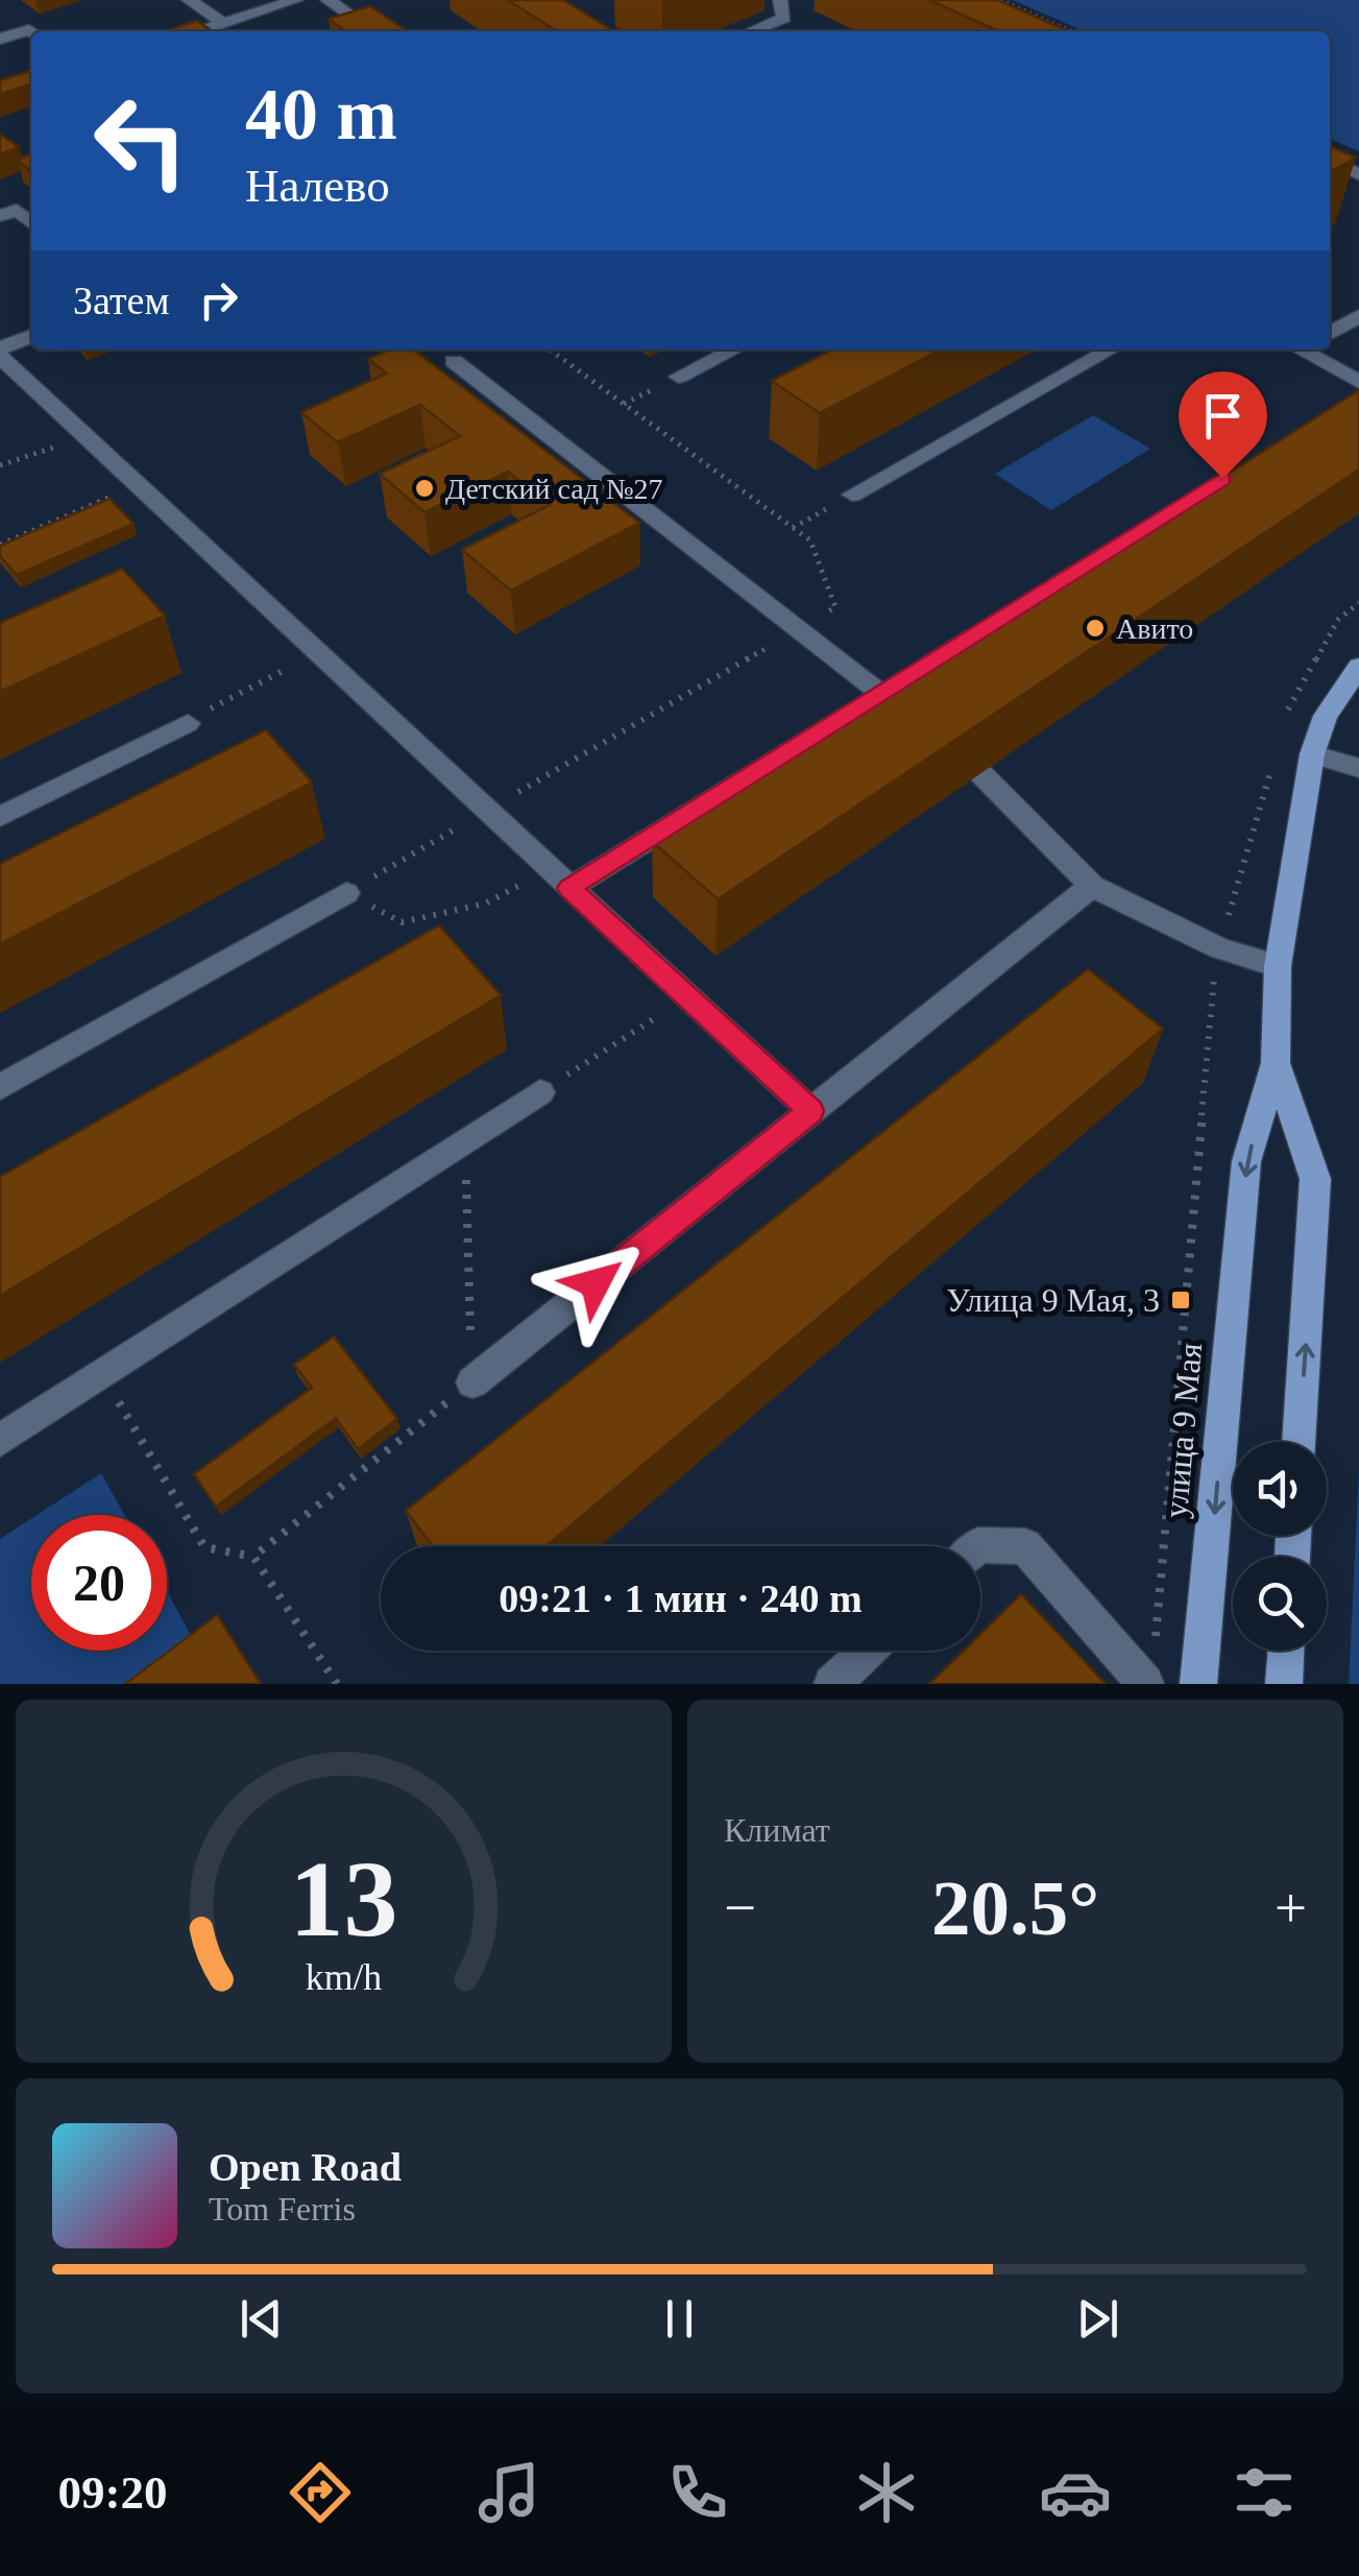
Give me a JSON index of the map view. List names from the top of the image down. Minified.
{"streets":{"main road":["улица 9 Мая"]},"places":{"other":["Детский сад №27","Авито"],"transit":["Улица 9 Мая, 3"]},"page":{"turn":["40 m","Налево"],"then":"Затем","limit":"20","trip":"09:21 · 1 мин · 240 m","tile":"Климат","heat":["−","20.5°","+"],"song":["Open Road","Tom Ferris"],"tabs":"09:20","gauge":["13","km/h"]}}
